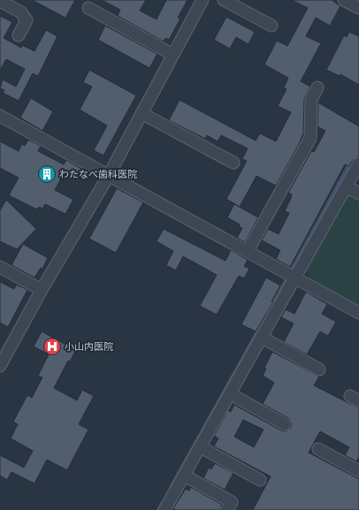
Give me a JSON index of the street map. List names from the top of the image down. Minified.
{"places":{"building":["わたなべ歯科医院"],"hospital":["小山内医院"]}}
